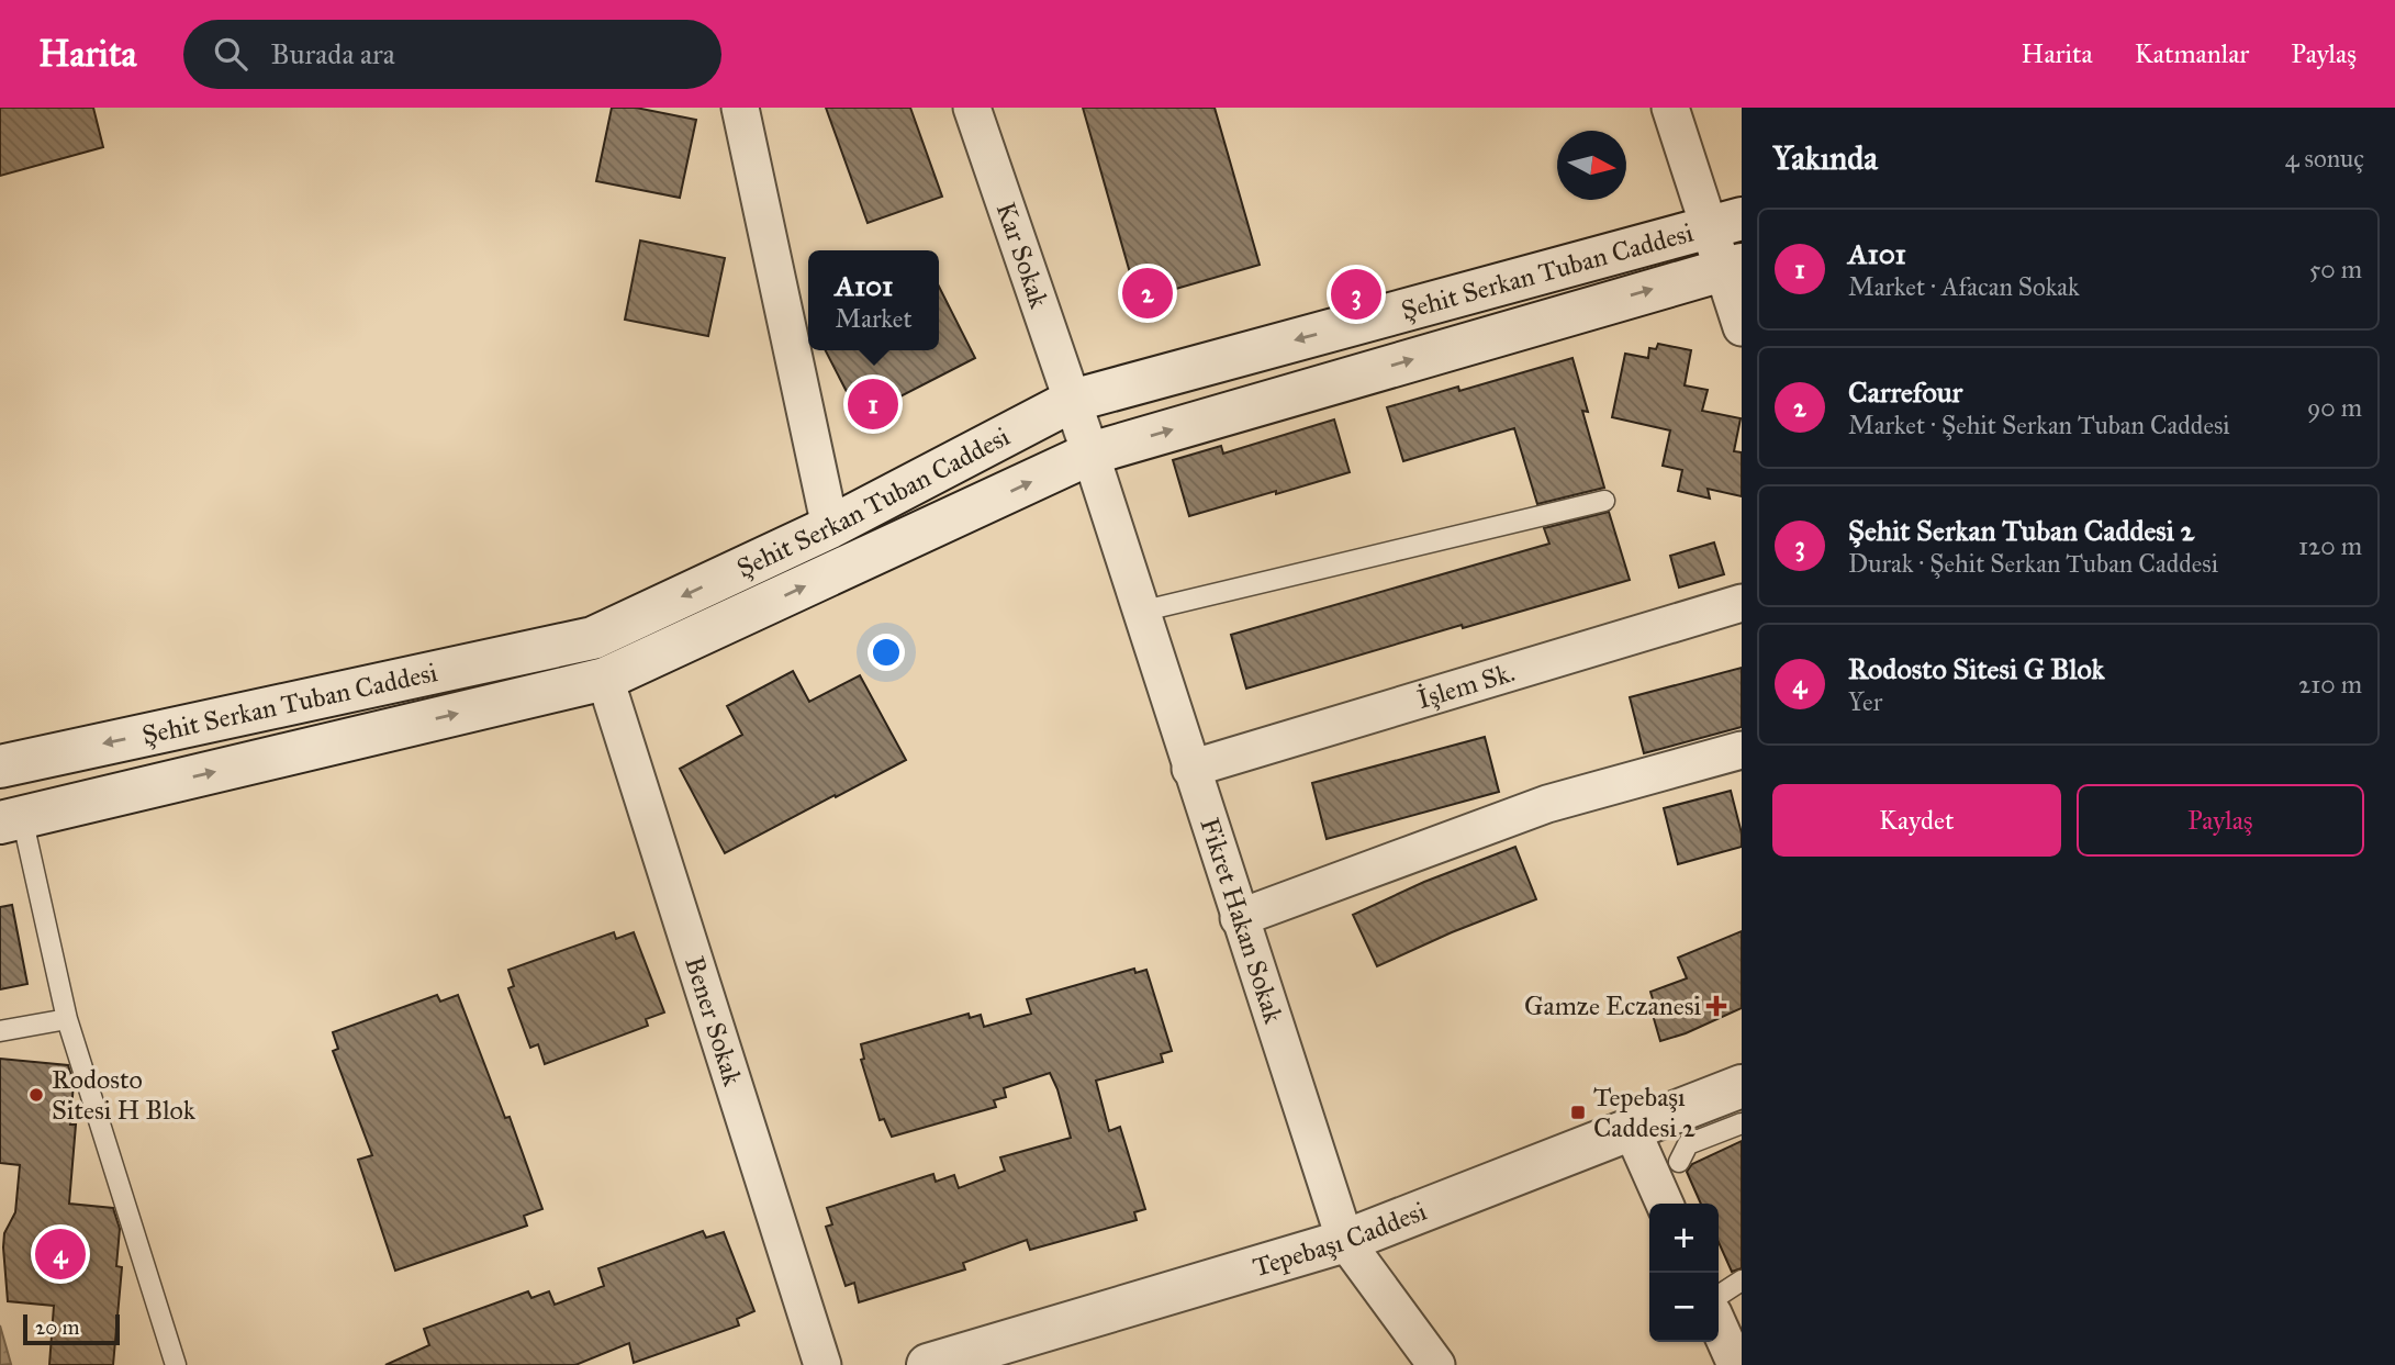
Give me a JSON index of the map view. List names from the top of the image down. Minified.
{"streets":{"main road":["Şehit Serkan Tuban Caddesi","Tepebaşı Caddesi"],"street":["Kar Sokak","İşlem Sk.","Fikret Hakan Sokak","Bener Sokak"]},"crossings":[["Kar Sokak","Şehit Serkan Tuban Caddesi"],["Kar Sokak","Fikret Hakan Sokak"],["Şehit Serkan Tuban Caddesi","Fikret Hakan Sokak"],["Şehit Serkan Tuban Caddesi","Bener Sokak"],["İşlem Sk.","Fikret Hakan Sokak"],["Fikret Hakan Sokak","Tepebaşı Caddesi"]],"places":{"health":["Gamze Eczanesi"],"other":["Rodosto Sitesi H Blok"],"transit":["Tepebaşı Caddesi 2"]},"scale_bar":"20 m","north":"right","page":{"header":"Harita","search":"Burada ara","nav":["Harita","Katmanlar","Paylaş"],"heading":["Yakında","4 sonuç"],"list":[{"mark":"1","name":"A101","note":"Market · Afacan Sokak","value":"50 m"},{"mark":"2","name":"Carrefour","note":"Market · Şehit Serkan Tuban Caddesi","value":"90 m"},{"mark":"3","name":"Şehit Serkan Tuban Caddesi 2","note":"Durak · Şehit Serkan Tuban Caddesi","value":"120 m"},{"mark":"4","name":"Rodosto Sitesi G Blok","note":"Yer","value":"210 m"}],"popup":["A101","Market"],"pins":["2","3","1","4"],"buttons":["Kaydet","Paylaş"],"map_buttons":["+","−"],"scale":"20 m"}}
